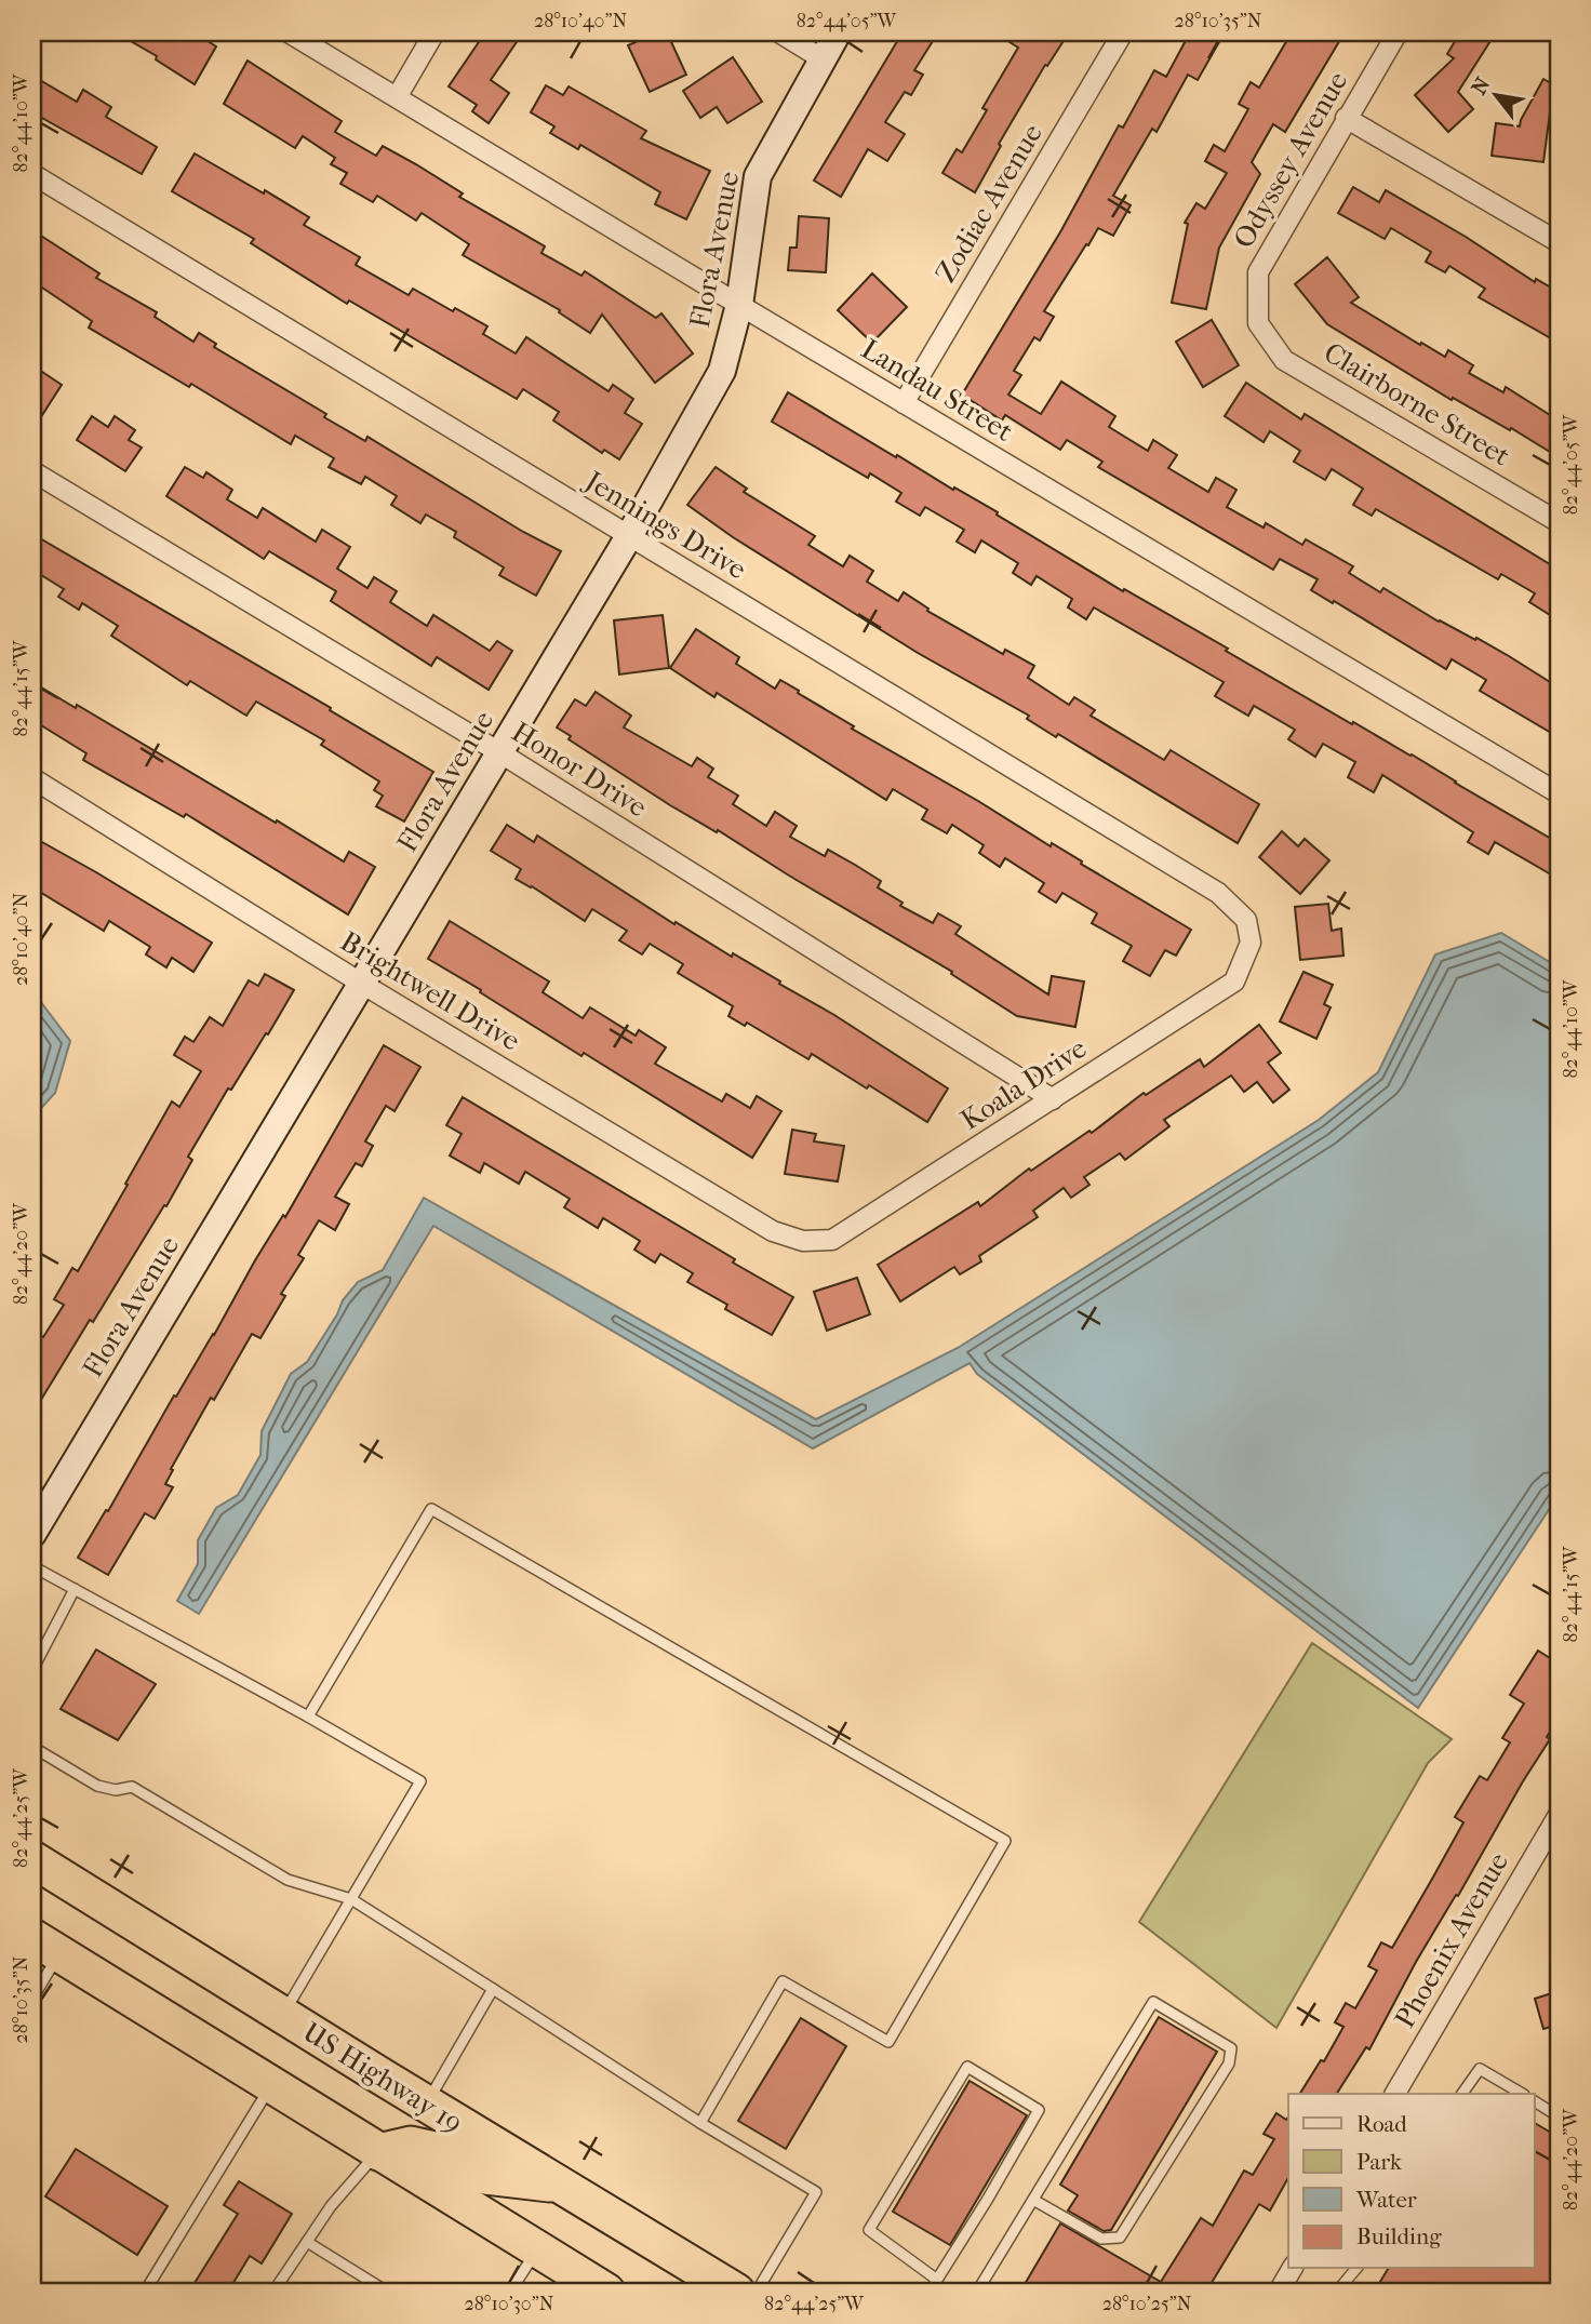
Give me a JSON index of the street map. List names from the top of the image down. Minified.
{"streets":{"highway":["US Highway 19"],"street":["Odyssey Avenue","Zodiac Avenue","Flora Avenue","Landau Street","Clairborne Street","Jennings Drive","Honor Drive","Brightwell Drive","Koala Drive","Phoenix Avenue"]},"crossings":[["Odyssey Avenue","Clairborne Street"],["Zodiac Avenue","Landau Street"],["Flora Avenue","Landau Street"],["Flora Avenue","Jennings Drive"],["Flora Avenue","Honor Drive"],["Flora Avenue","Brightwell Drive"],["Jennings Drive","Koala Drive"],["Honor Drive","Koala Drive"],["Brightwell Drive","Koala Drive"]],"legend":["Road","Park","Water","Building"],"north":"top left","coordinates":["28°10'40\"N","82°44'05\"W","28°10'35\"N","82°44'10\"W","82°44'15\"W","82°44'20\"W","82°44'25\"W","28°10'30\"N","28°10'25\"N"]}
